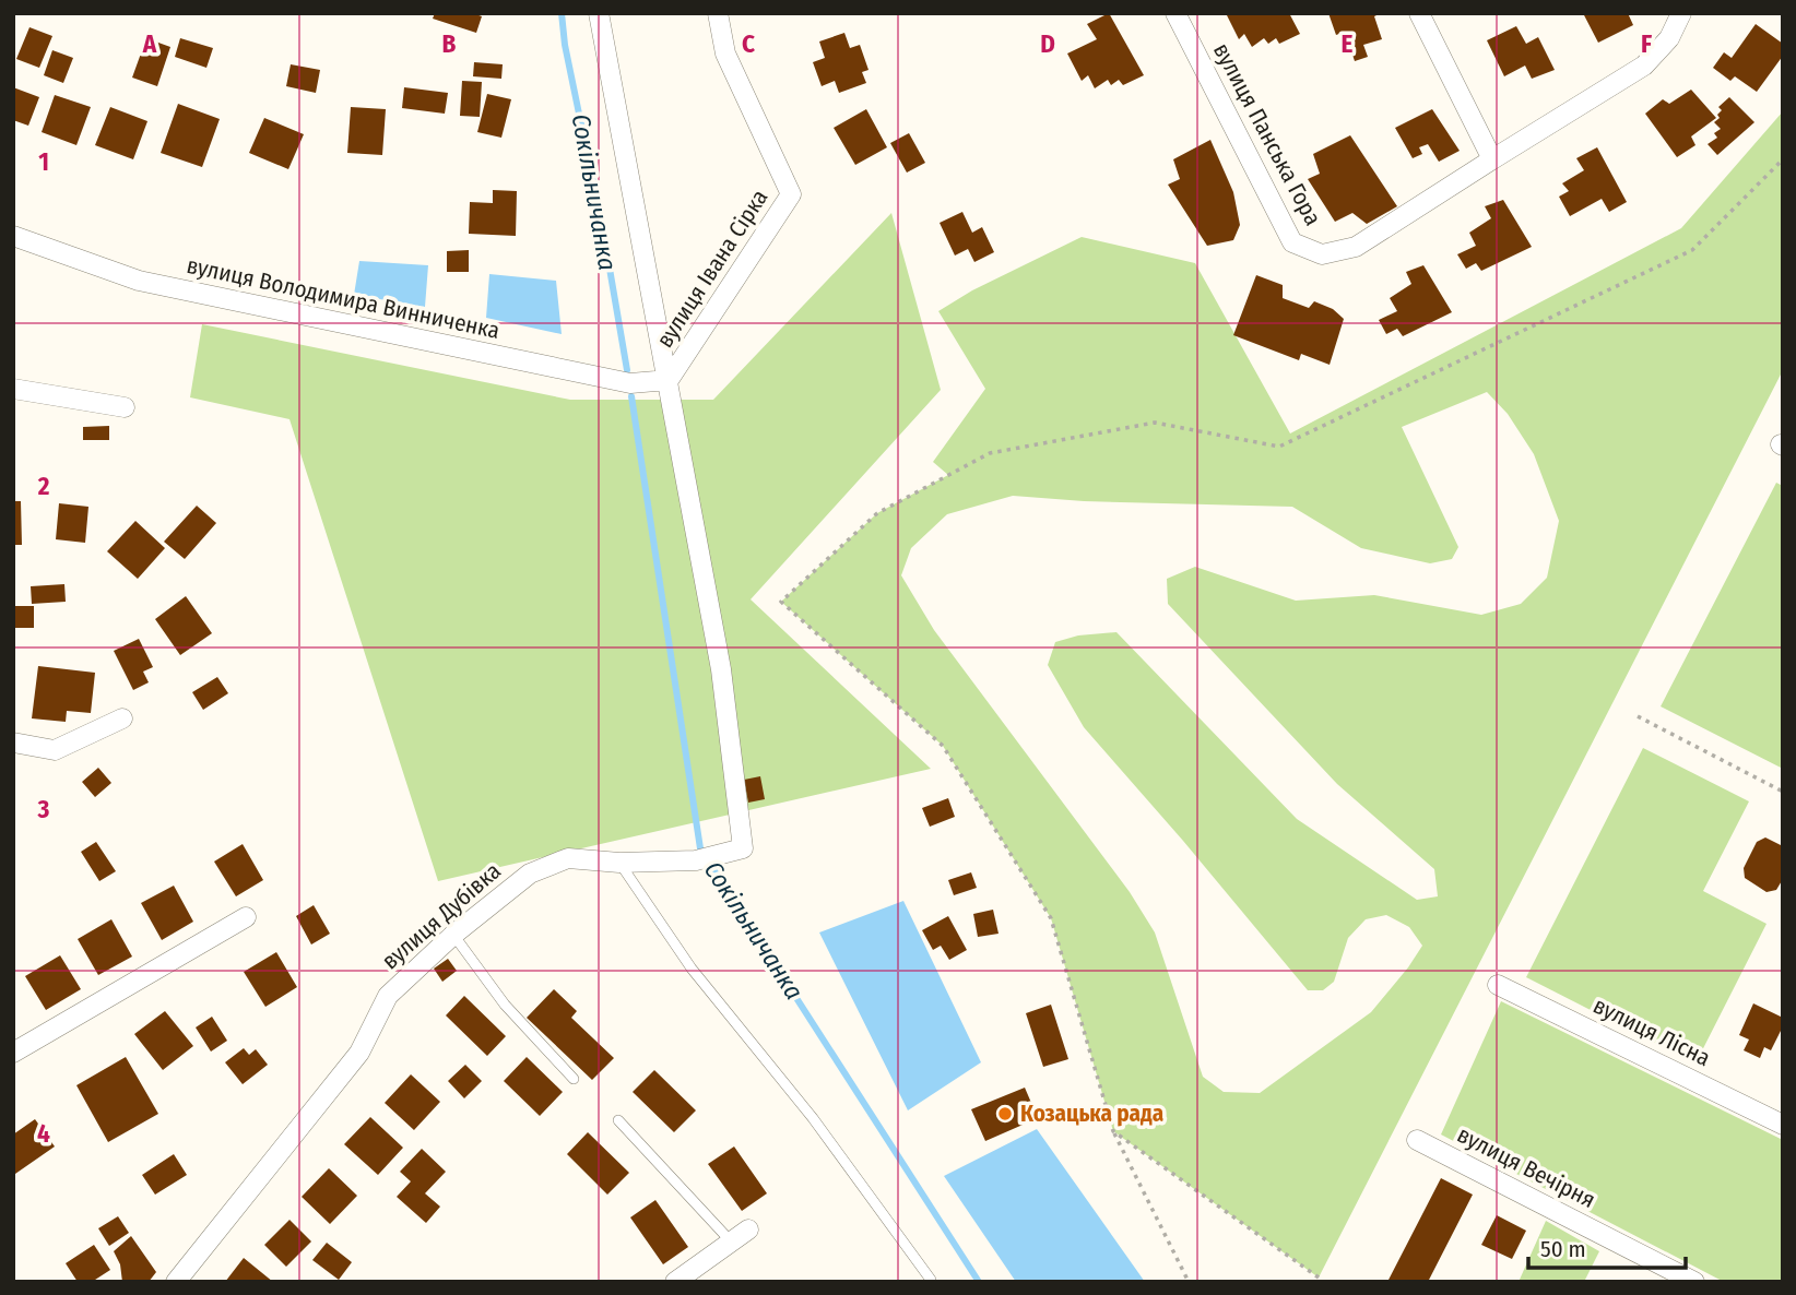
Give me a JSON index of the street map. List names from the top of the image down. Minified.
{"streets":{"street":["вулиця Панська Гора","вулиця Івана Сірка","вулиця Володимира Винниченка","вулиця Дубівка","вулиця Лісна","вулиця Вечірня"]},"crossings":[["вулиця Івана Сірка","вулиця Володимира Винниченка"],["вулиця Івана Сірка","вулиця Дубівка"],["вулиця Володимира Винниченка","вулиця Дубівка"]],"water":["Сокільничанка"],"places":["Козацька рада"],"scale_bar":"50 m","grid":{"columns":["A","B","C","D","E","F"],"rows":["1","2","3","4"]}}
